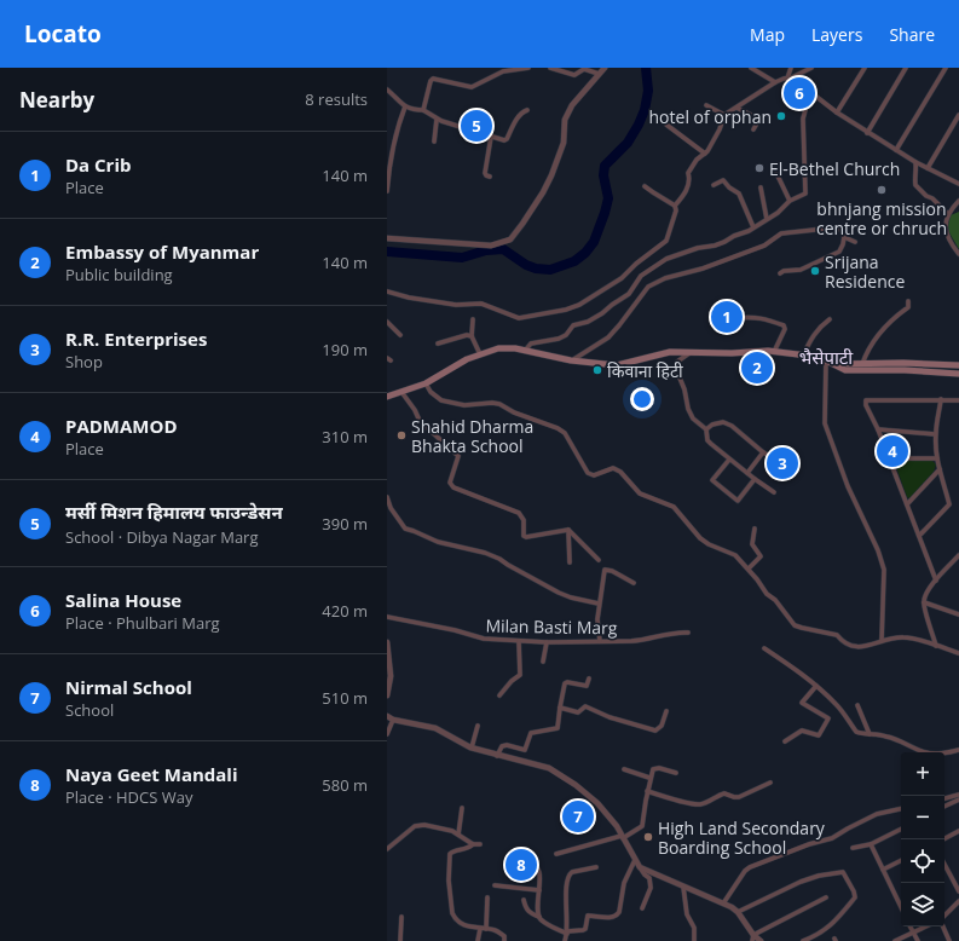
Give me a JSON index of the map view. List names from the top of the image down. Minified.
{"streets":{"street":["Milan Basti Marg"]},"districts":["भैसेपाटी"],"places":["hotel of orphan","El-Bethel Church","bhnjang mission centre or chruch","Srijana Residence","किवाना हिटी","Shahid Dharma Bhakta School","High Land Secondary Boarding School"],"page":{"header":"Locato","nav":["Map","Layers","Share"],"heading":["Nearby","8 results"],"pins":["6","5","1","2","4","3","7","8"],"list":[{"mark":"1","name":"Da Crib","note":"Place","value":"140 m"},{"mark":"2","name":"Embassy of Myanmar","note":"Public building","value":"140 m"},{"mark":"3","name":"R.R. Enterprises","note":"Shop","value":"190 m"},{"mark":"4","name":"PADMAMOD","note":"Place","value":"310 m"},{"mark":"5","name":"मर्सी मिशन हिमालय फाउन्डेसन","note":"School · Dibya Nagar Marg","value":"390 m"},{"mark":"6","name":"Salina House","note":"Place · Phulbari Marg","value":"420 m"},{"mark":"7","name":"Nirmal School","note":"School","value":"510 m"},{"mark":"8","name":"Naya Geet Mandali","note":"Place · HDCS Way","value":"580 m"}],"map_buttons":["+","−"]}}
